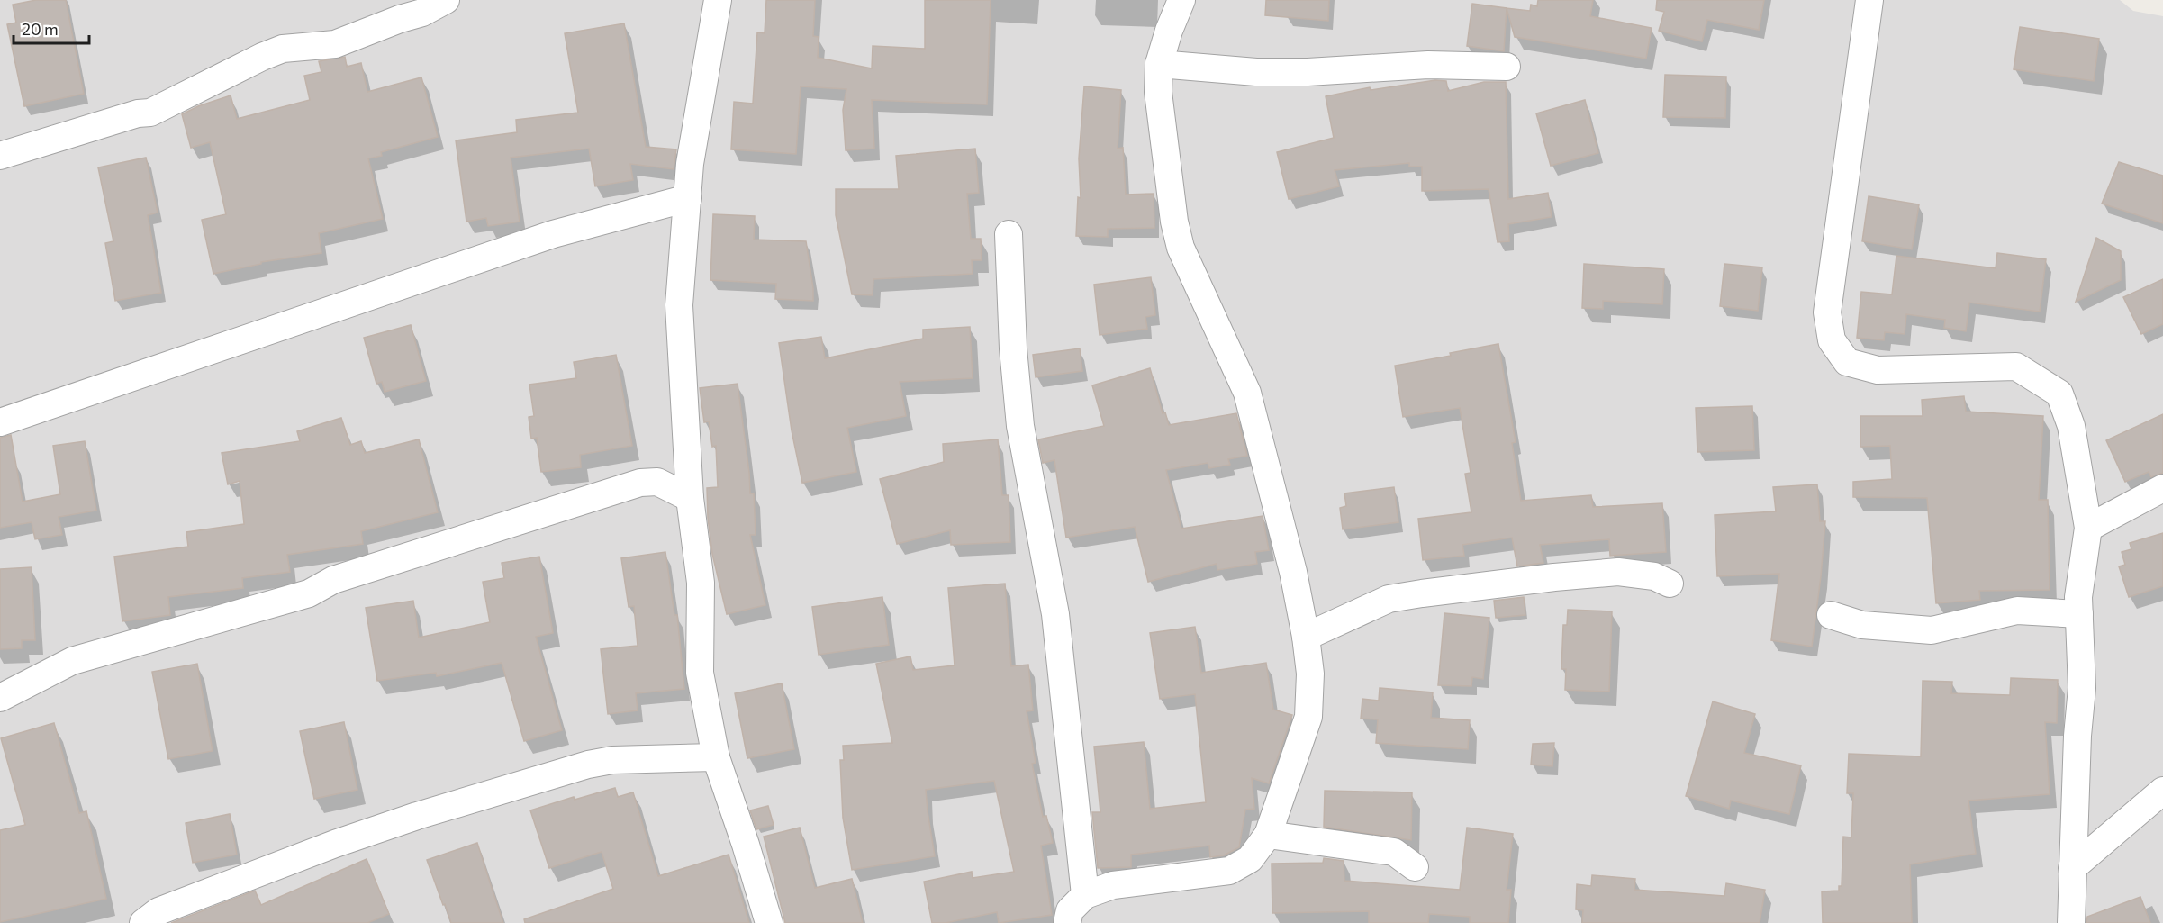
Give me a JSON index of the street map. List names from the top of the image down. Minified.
{"scale_bar":"20 m"}
